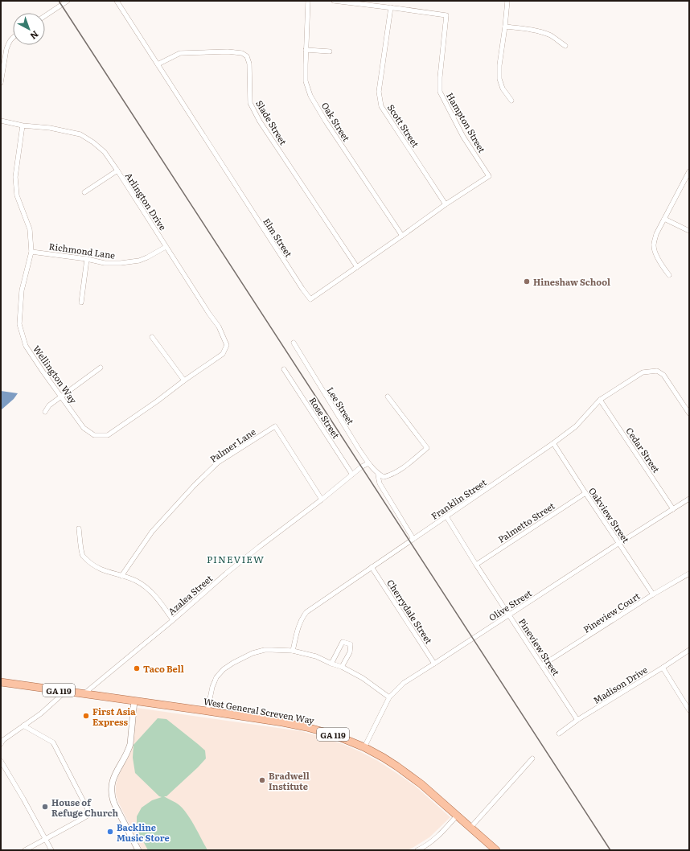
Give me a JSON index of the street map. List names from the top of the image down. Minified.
{"streets":{"main road":["GA 119","West General Screven Way"],"street":["Oak Street","Slade Street","Hampton Street","Scott Street","Arlington Drive","Elm Street","Richmond Lane","Wellington Way","Lee Street","Rose Street","Palmer Lane","Cedar Street","Franklin Street","Oakview Street","Palmetto Street","Azalea Street","Olive Street","Cherrydale Street","Pineview Court","Pineview Street","Madison Drive"]},"crossings":[["Oak Street","Elm Street"],["Slade Street","Elm Street"],["Hampton Street","Scott Street"],["Hampton Street","Elm Street"],["Scott Street","Elm Street"],["Arlington Drive","Richmond Lane"],["Arlington Drive","Wellington Way"],["Richmond Lane","Wellington Way"],["Lee Street","Franklin Street"],["Lee Street","Azalea Street"],["Rose Street","Azalea Street"],["Palmer Lane","Azalea Street"],["Cedar Street","Franklin Street"],["Cedar Street","Olive Street"],["Franklin Street","Oakview Street"],["Franklin Street","Cherrydale Street"],["Franklin Street","Pineview Street"],["Oakview Street","Palmetto Street"],["Oakview Street","Olive Street"],["Oakview Street","Pineview Court"],["Palmetto Street","Pineview Street"],["Azalea Street","West General Screven Way"],["Olive Street","Cherrydale Street"],["Olive Street","Pineview Street"],["Olive Street","West General Screven Way"],["Pineview Court","Pineview Street"],["Pineview Street","Madison Drive"]],"districts":["PINEVIEW"],"places":["Hineshaw School","Taco Bell","First Asia Express","Bradwell Institute","House of Refuge Church","Backline Music Store"],"north":"bottom right"}
